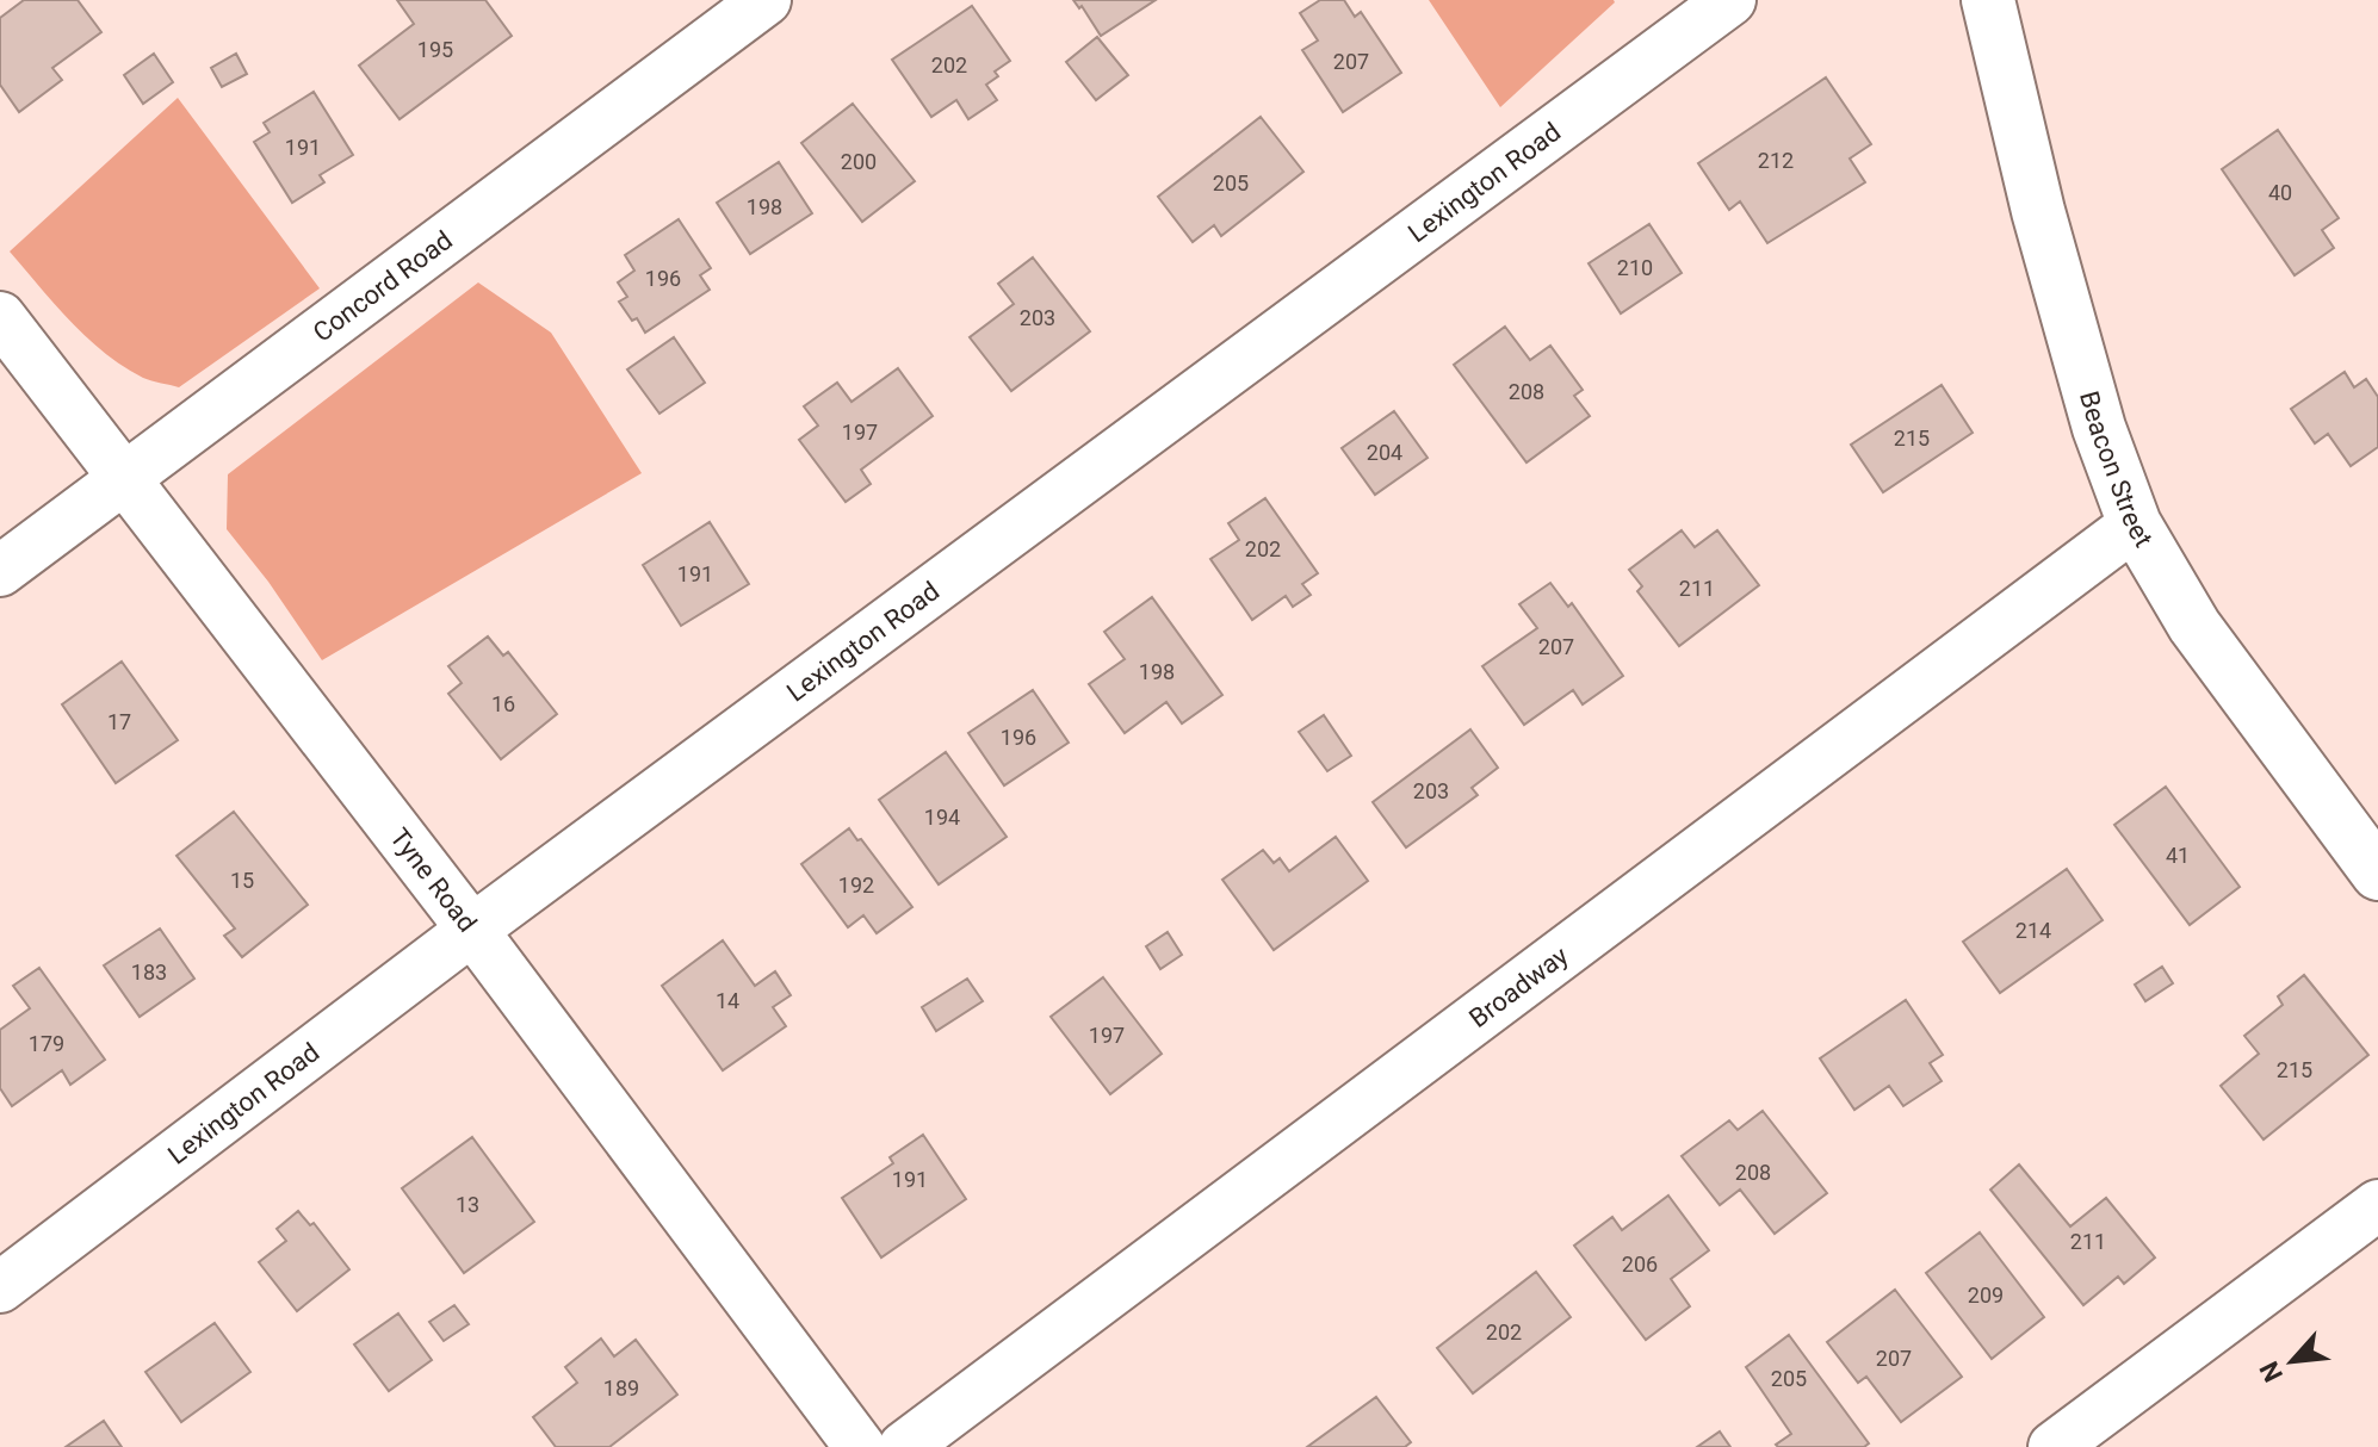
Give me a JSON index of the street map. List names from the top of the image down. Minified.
{"streets":{"street":["Lexington Road","Concord Road","Beacon Street","Tyne Road","Broadway"]},"crossings":[["Lexington Road","Tyne Road"],["Concord Road","Tyne Road"],["Beacon Street","Broadway"]],"house_numbers":["195","207","202","191","212","200","205","40","198","210","196","203","208","197","215","204","202","191","211","207","198","16","17","196","203","194","41","15","192","214","183","14","197","179","215","208","191","13","211","206","209","202","207","205","189"],"north":"bottom left"}
